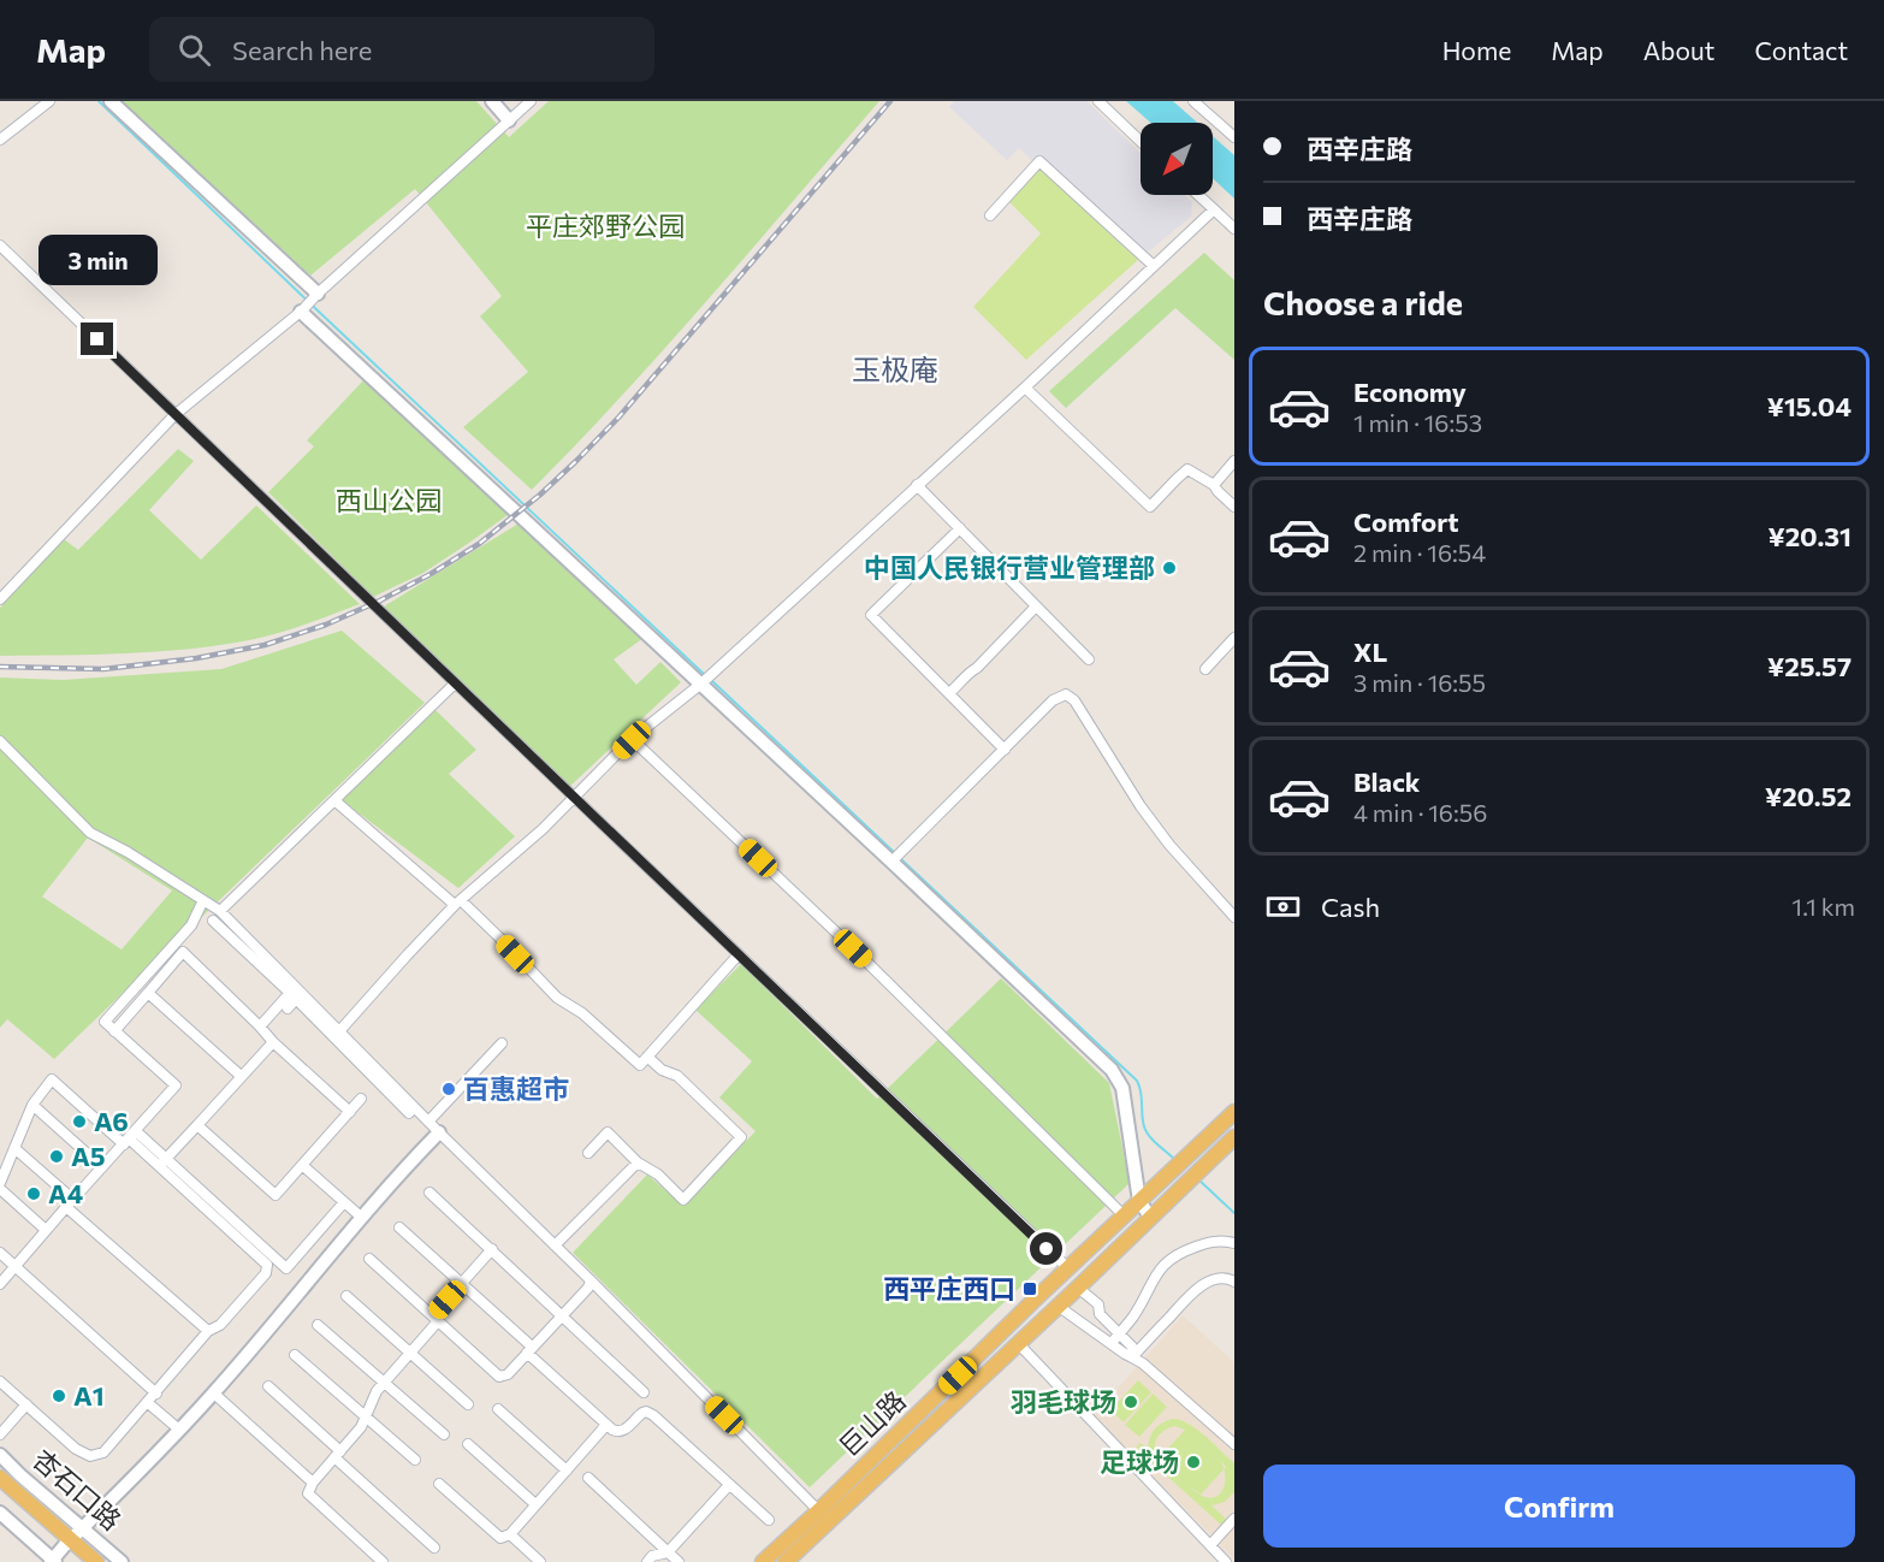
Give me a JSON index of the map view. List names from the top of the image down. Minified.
{"streets":{"main road":["巨山路","杏石口路"]},"districts":["玉极庵"],"parks":["平庄郊野公园","西山公园"],"places":{"other":["中国人民银行营业管理部","百惠超市","A6","A5","A4","A1","羽毛球场","足球场"],"transit":["西平庄西口"]},"north":"bottom left","page":{"header":"Map","search":"Search here","nav":["Home","Map","About","Contact"],"banner":["西辛庄路","西辛庄路"],"bubble":"3 min","heading":"Choose a ride","list":[{"name":"Economy","note":"1 min · 16:53","value":"¥15.04"},{"name":"Comfort","note":"2 min · 16:54","value":"¥20.31"},{"name":"XL","note":"3 min · 16:55","value":"¥25.57"},{"name":"Black","note":"4 min · 16:56","value":"¥20.52"}],"pay":["Cash","1.1 km"],"buttons":"Confirm"}}
